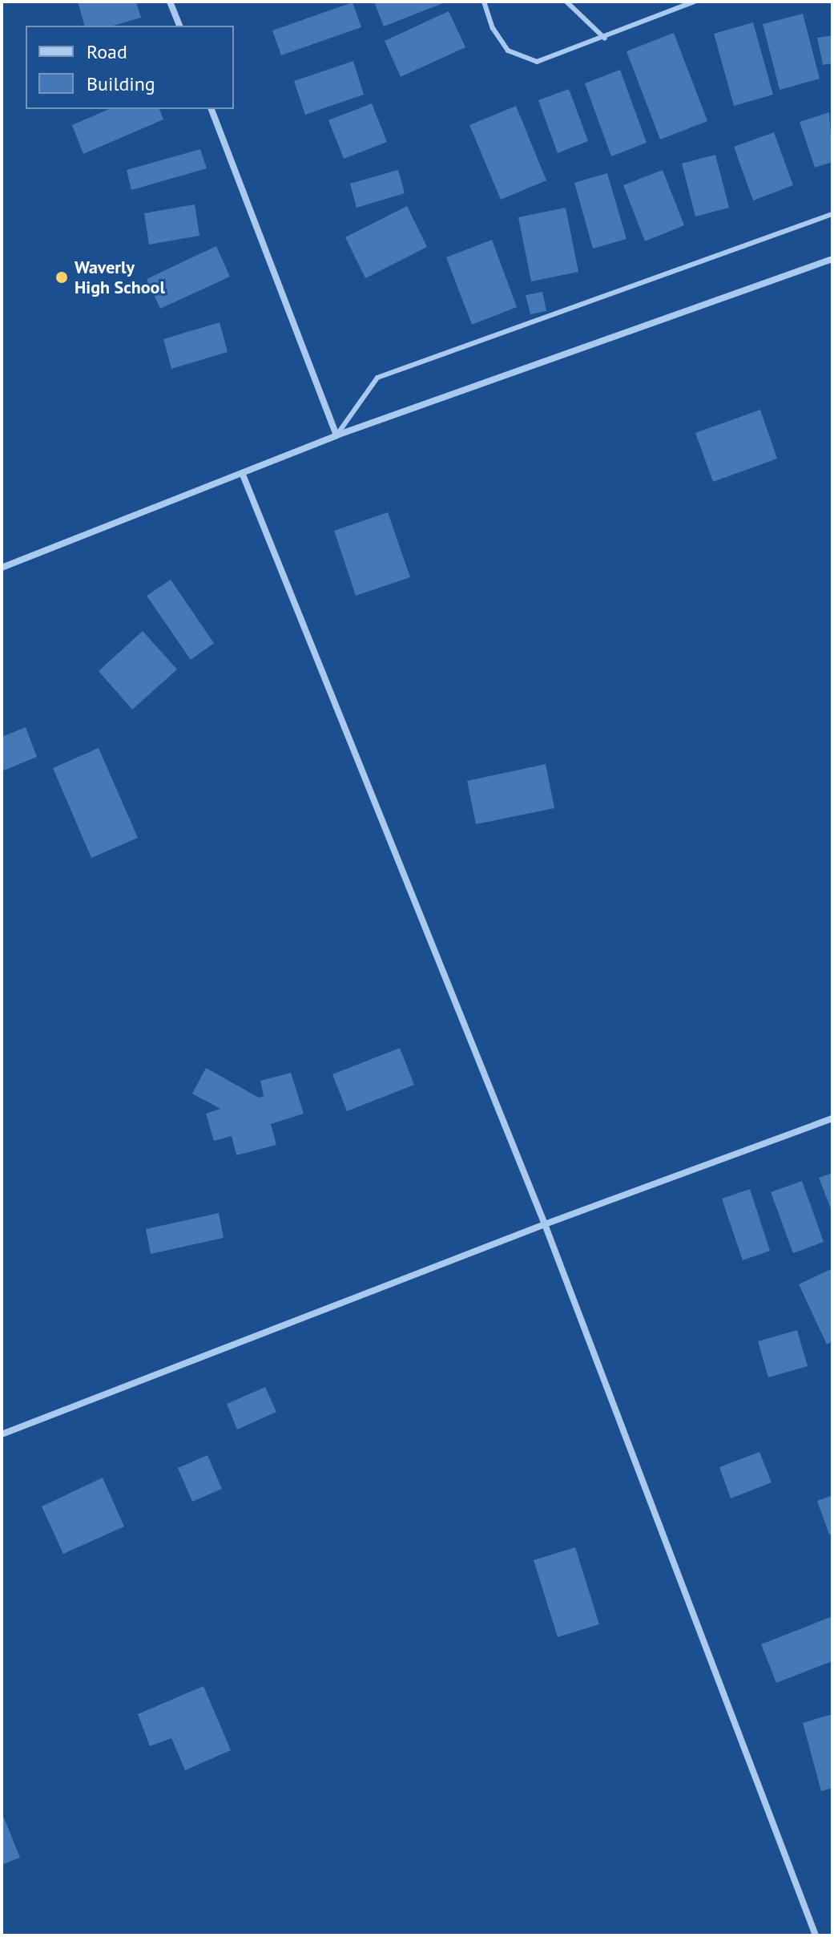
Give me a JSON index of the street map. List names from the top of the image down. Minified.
{"places":["Waverly High School"],"legend":["Road","Building"]}
